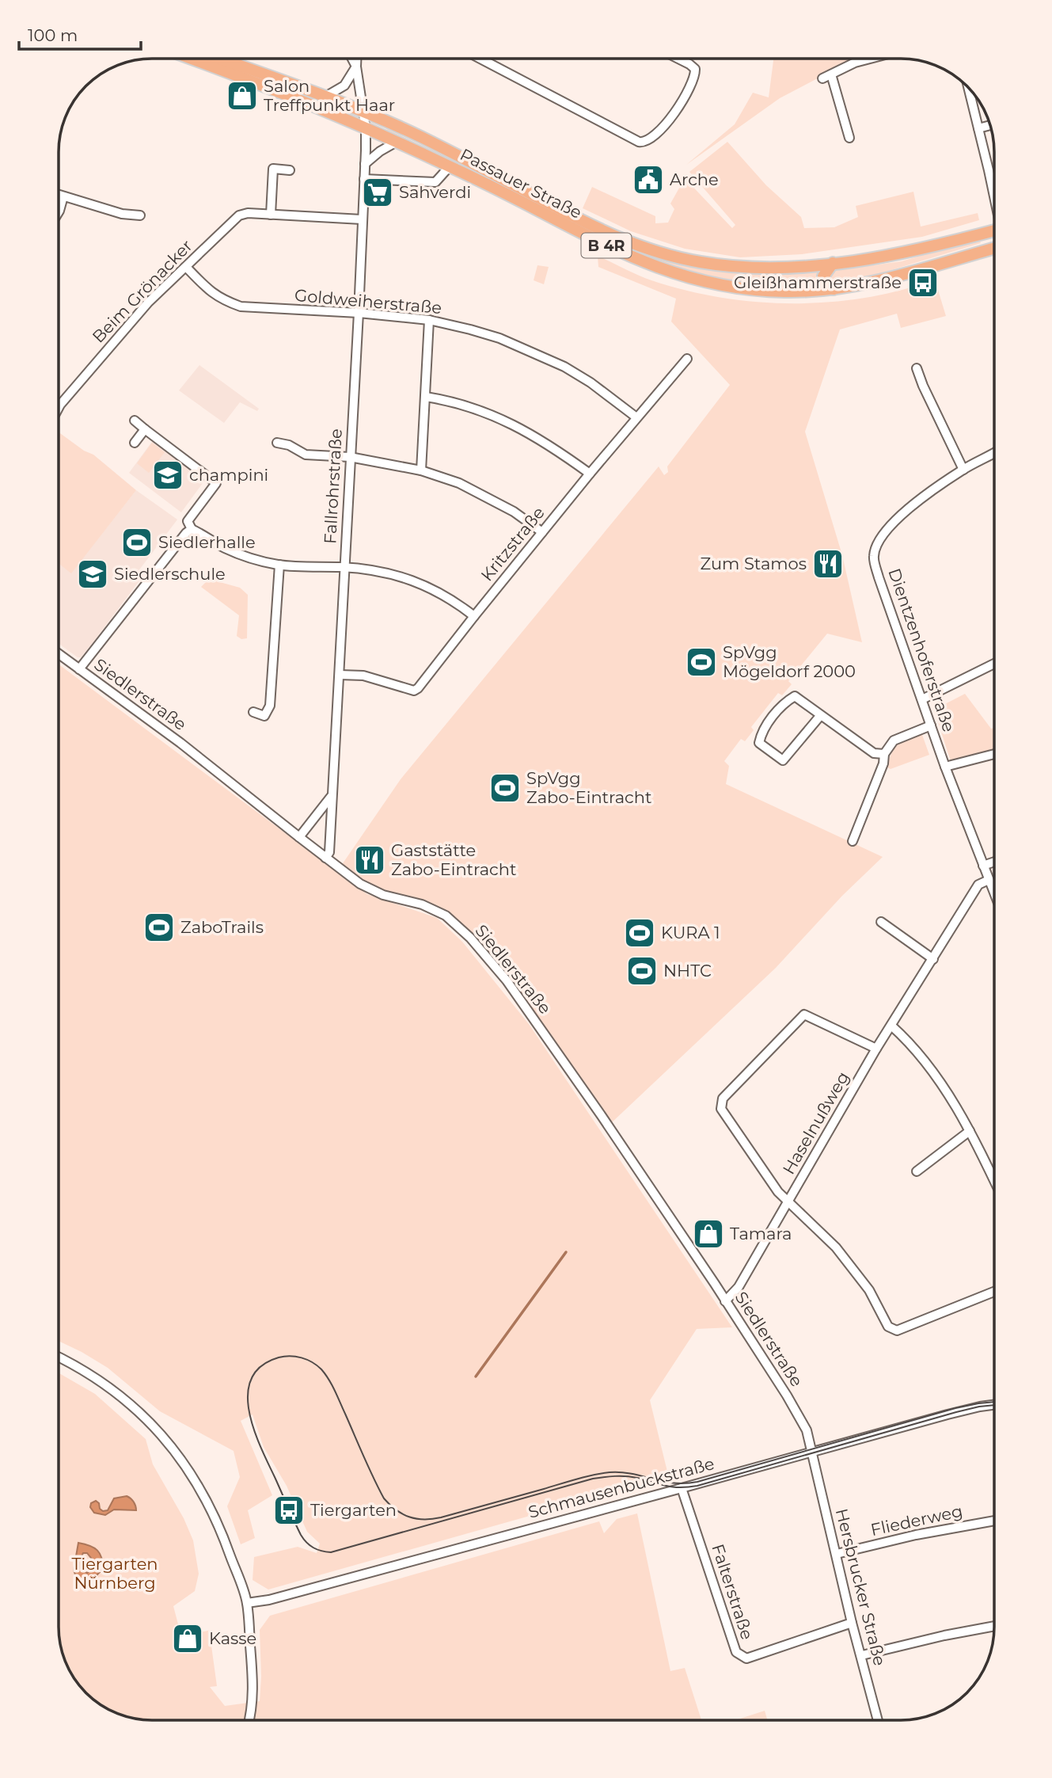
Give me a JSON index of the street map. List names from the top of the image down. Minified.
{"streets":{"main road":["Passauer Straße","B 4R"],"street":["Beim Grönacker","Goldweiherstraße","Fallrohrstraße","Kritzstraße","Dientzenhoferstraße","Siedlerstraße","Haselnußweg","Schmausenbuckstraße","Fliederweg","Hersbrucker Straße","Falterstraße"]},"crossings":[["Passauer Straße","Fallrohrstraße"],["Beim Grönacker","Goldweiherstraße"],["Beim Grönacker","Fallrohrstraße"],["Goldweiherstraße","Fallrohrstraße"],["Goldweiherstraße","Kritzstraße"],["Fallrohrstraße","Kritzstraße"],["Fallrohrstraße","Siedlerstraße"],["Dientzenhoferstraße","Haselnußweg"],["Siedlerstraße","Haselnußweg"],["Siedlerstraße","Schmausenbuckstraße"],["Siedlerstraße","Hersbrucker Straße"],["Schmausenbuckstraße","Hersbrucker Straße"],["Schmausenbuckstraße","Falterstraße"],["Fliederweg","Hersbrucker Straße"],["Hersbrucker Straße","Falterstraße"]],"parks":["Tiergarten Nürnberg"],"places":{"shop":["Salon Treffpunkt Haar","Tamara","Kasse"],"public building":["Arche"],"supermarket":["Sahverdi"],"bus stop":["Gleißhammerstraße","Tiergarten"],"school or university":["champini","Siedlerschule"],"sports":["Siedlerhalle","SpVgg Mögeldorf 2000","SpVgg Zabo-Eintracht","ZaboTrails","KURA 1","NHTC"],"restaurant":["Zum Stamos","Gaststätte Zabo-Eintracht"]},"scale_bar":"100 m"}
